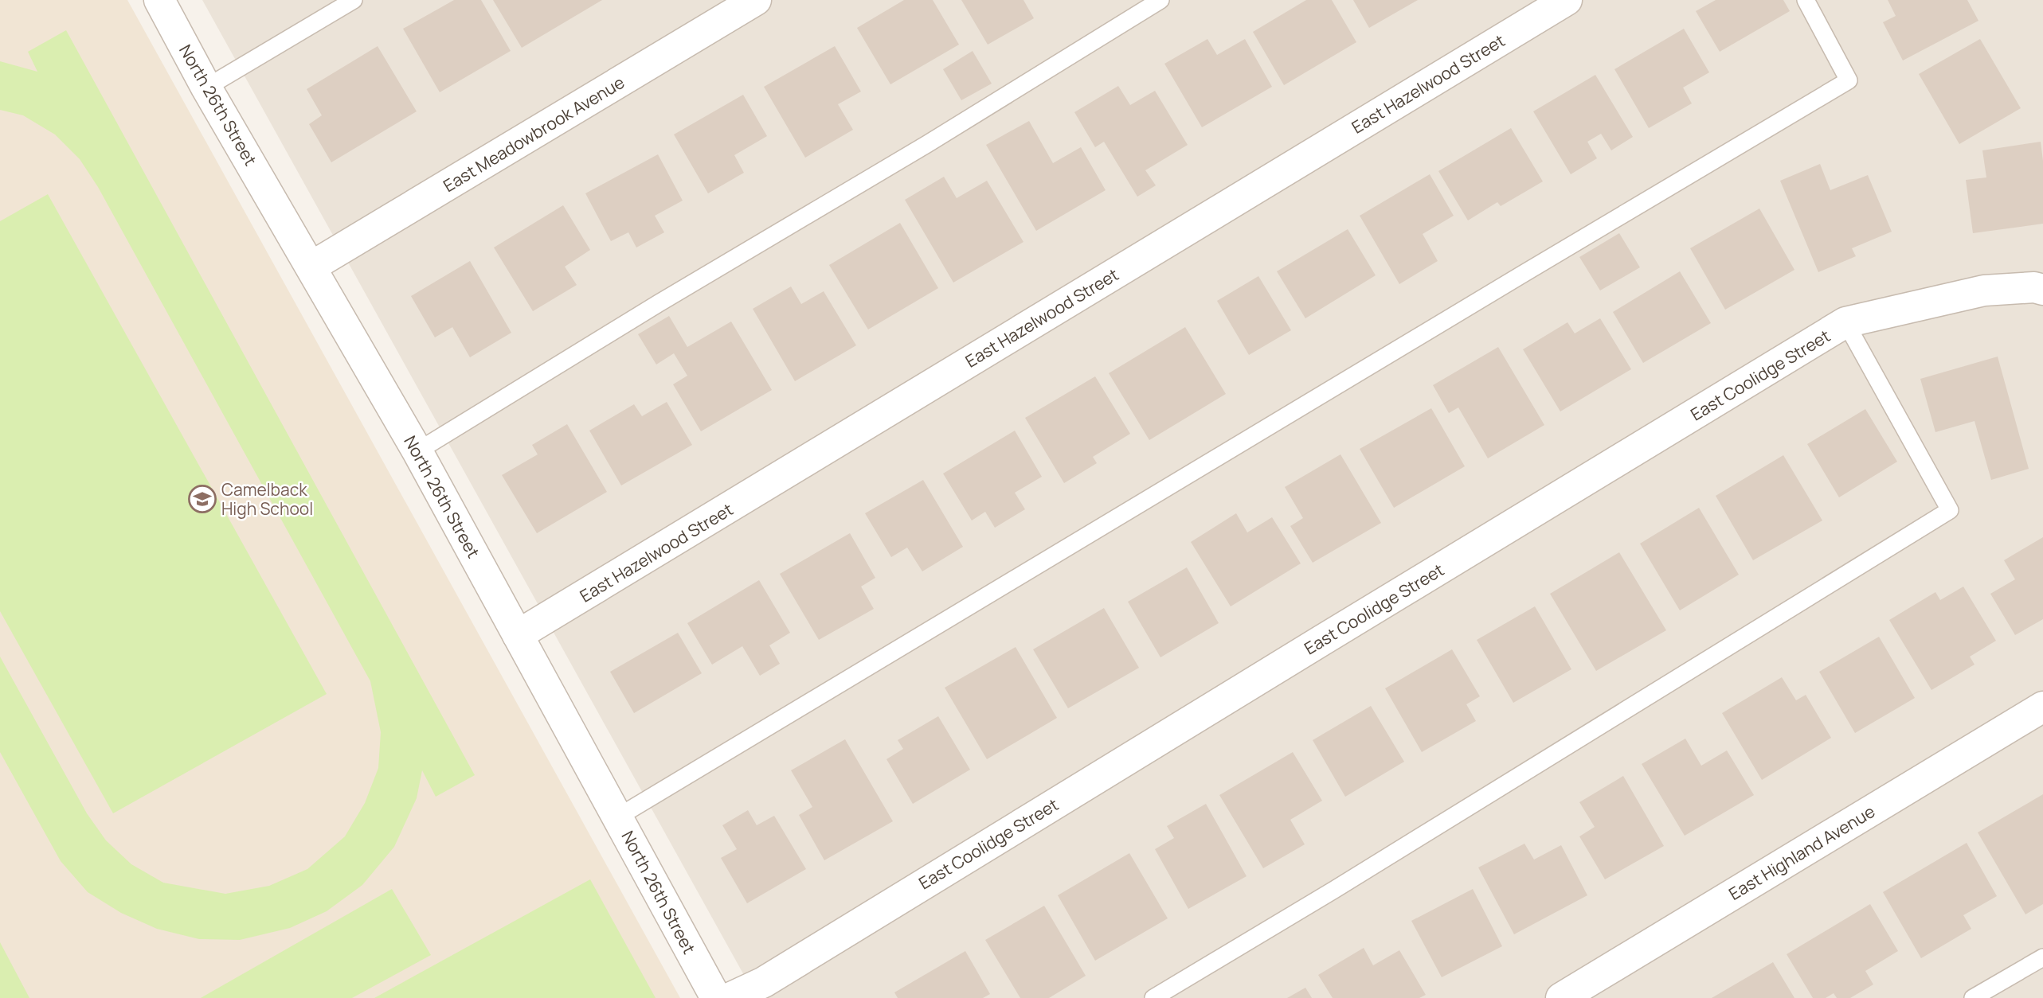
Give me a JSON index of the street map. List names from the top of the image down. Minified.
{"streets":{"street":["East Hazelwood Street","North 26th Street","East Meadowbrook Avenue","East Coolidge Street","East Highland Avenue"]},"crossings":[["East Hazelwood Street","North 26th Street"],["North 26th Street","East Meadowbrook Avenue"]],"places":{"school or university":["Camelback High School"]}}
